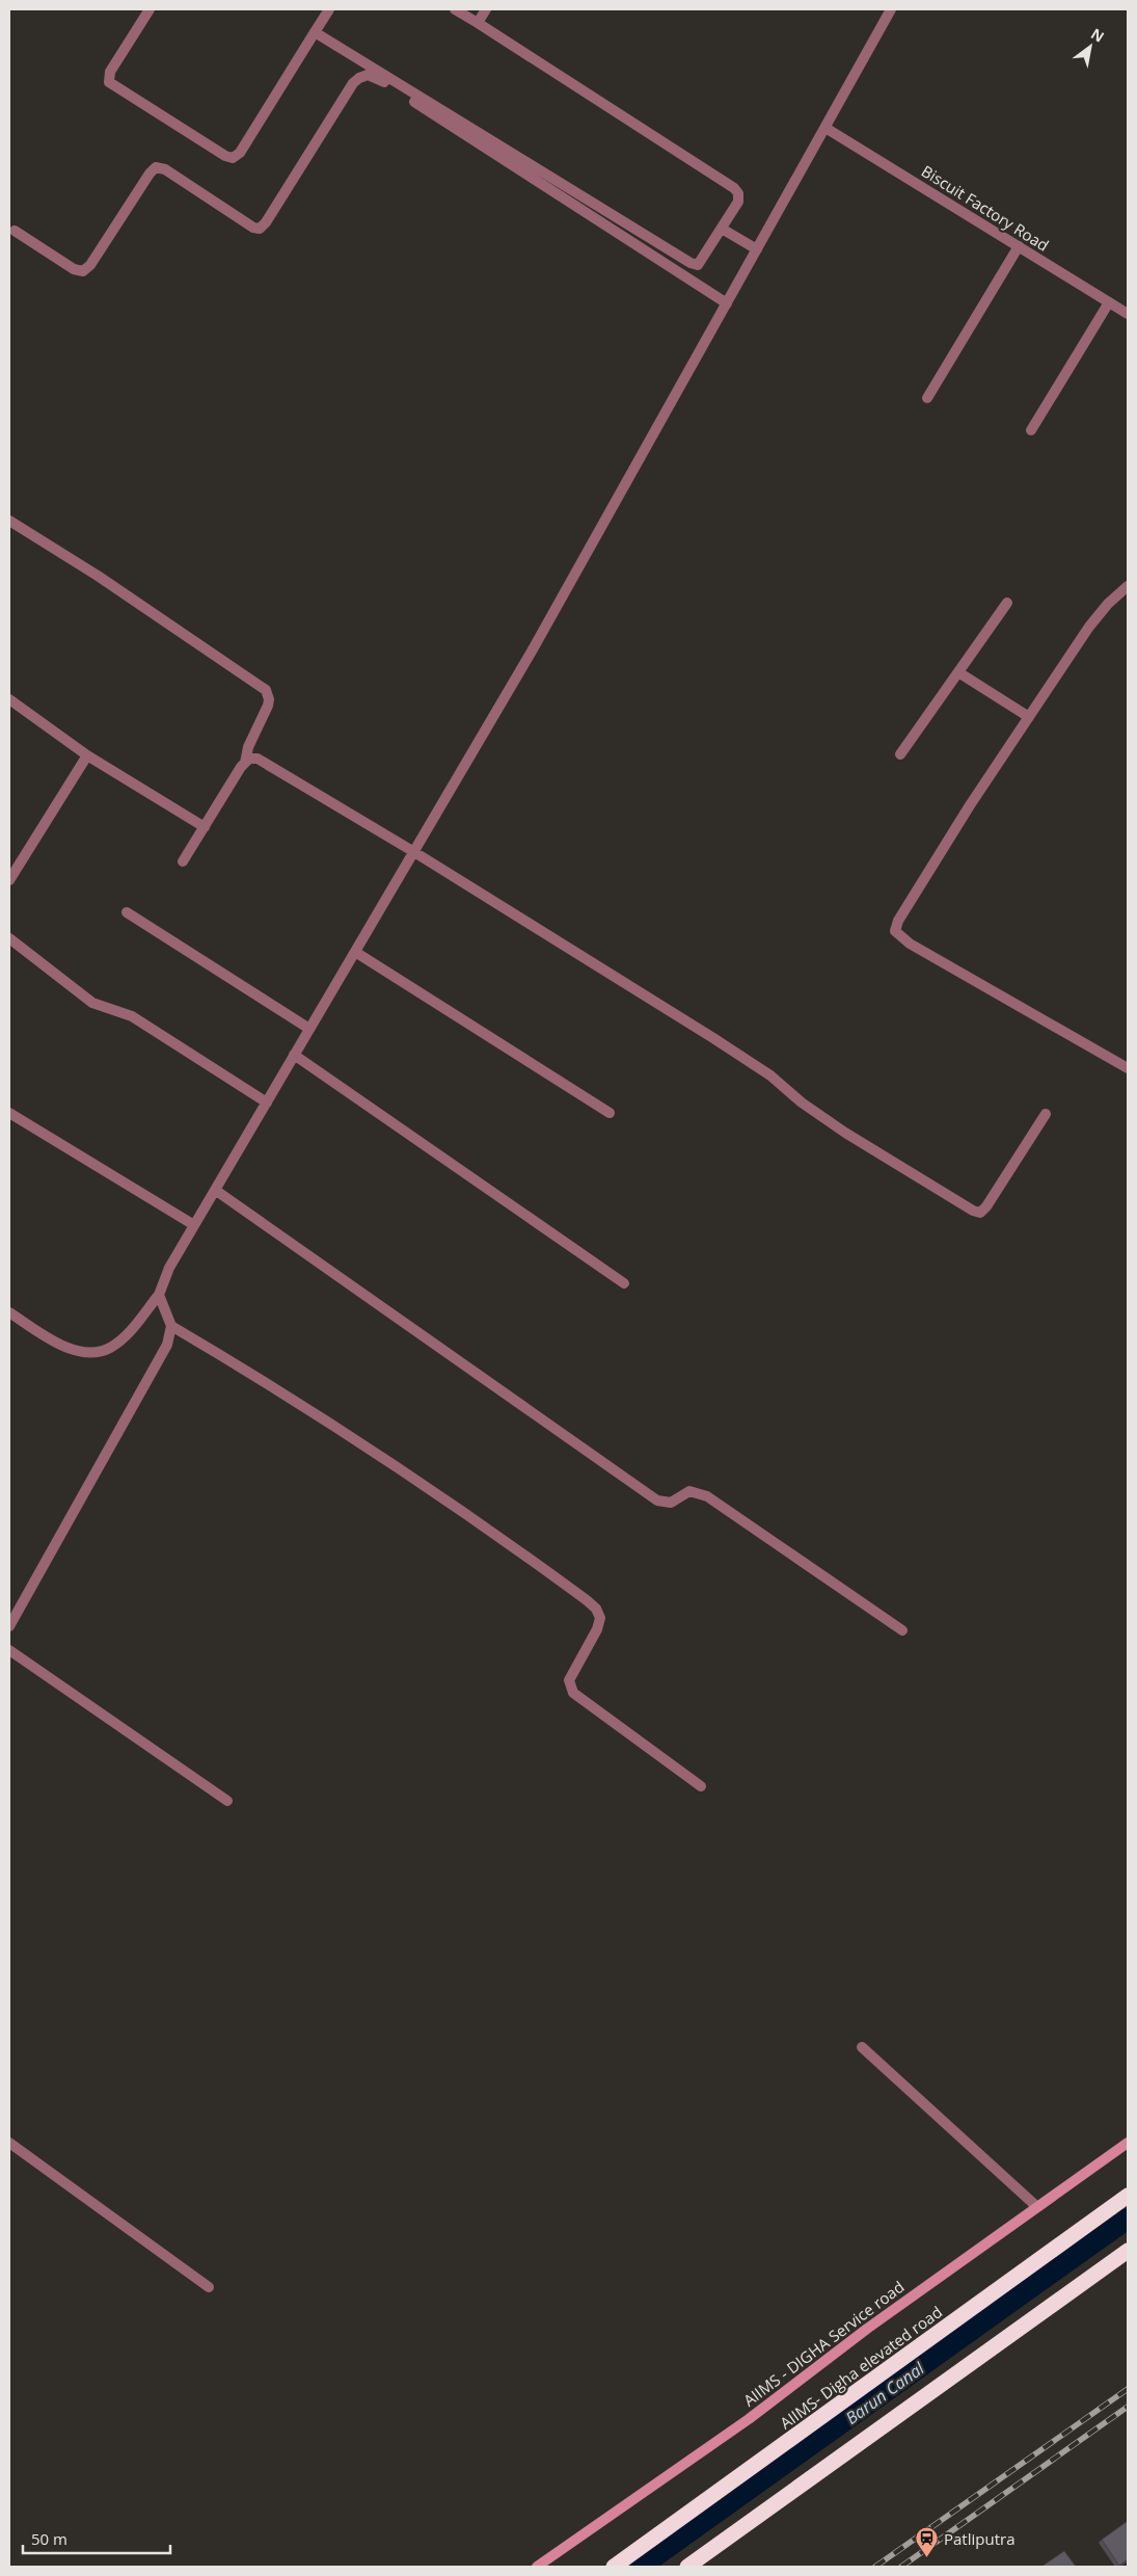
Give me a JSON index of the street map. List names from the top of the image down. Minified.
{"streets":{"highway":["AIIMS- Digha elevated road"],"main road":["AIIMS - DIGHA Service road"],"street":["Biscuit Factory Road"]},"water":["Barun Canal"],"places":{"station":["Patliputra"]},"scale_bar":"50 m","north":"top right"}
